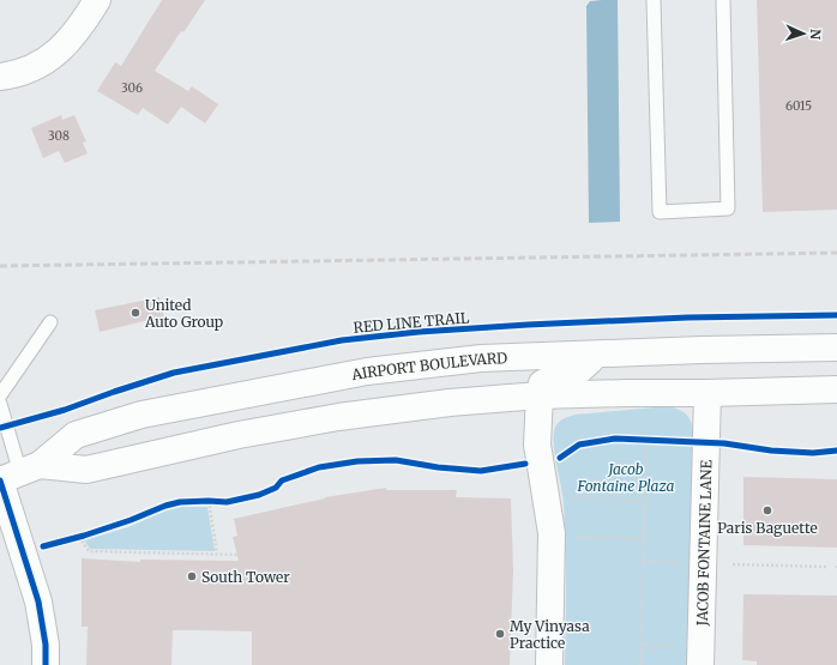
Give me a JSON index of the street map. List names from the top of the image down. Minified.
{"streets":{"main road":["AIRPORT BOULEVARD","JACOB FONTAINE LANE"],"cycle path":["RED LINE TRAIL"]},"parks":["Jacob Fontaine Plaza"],"places":["United Auto Group","Paris Baguette","South Tower","My Vinyasa Practice"],"house_numbers":["306","6015","308"],"north":"right"}
